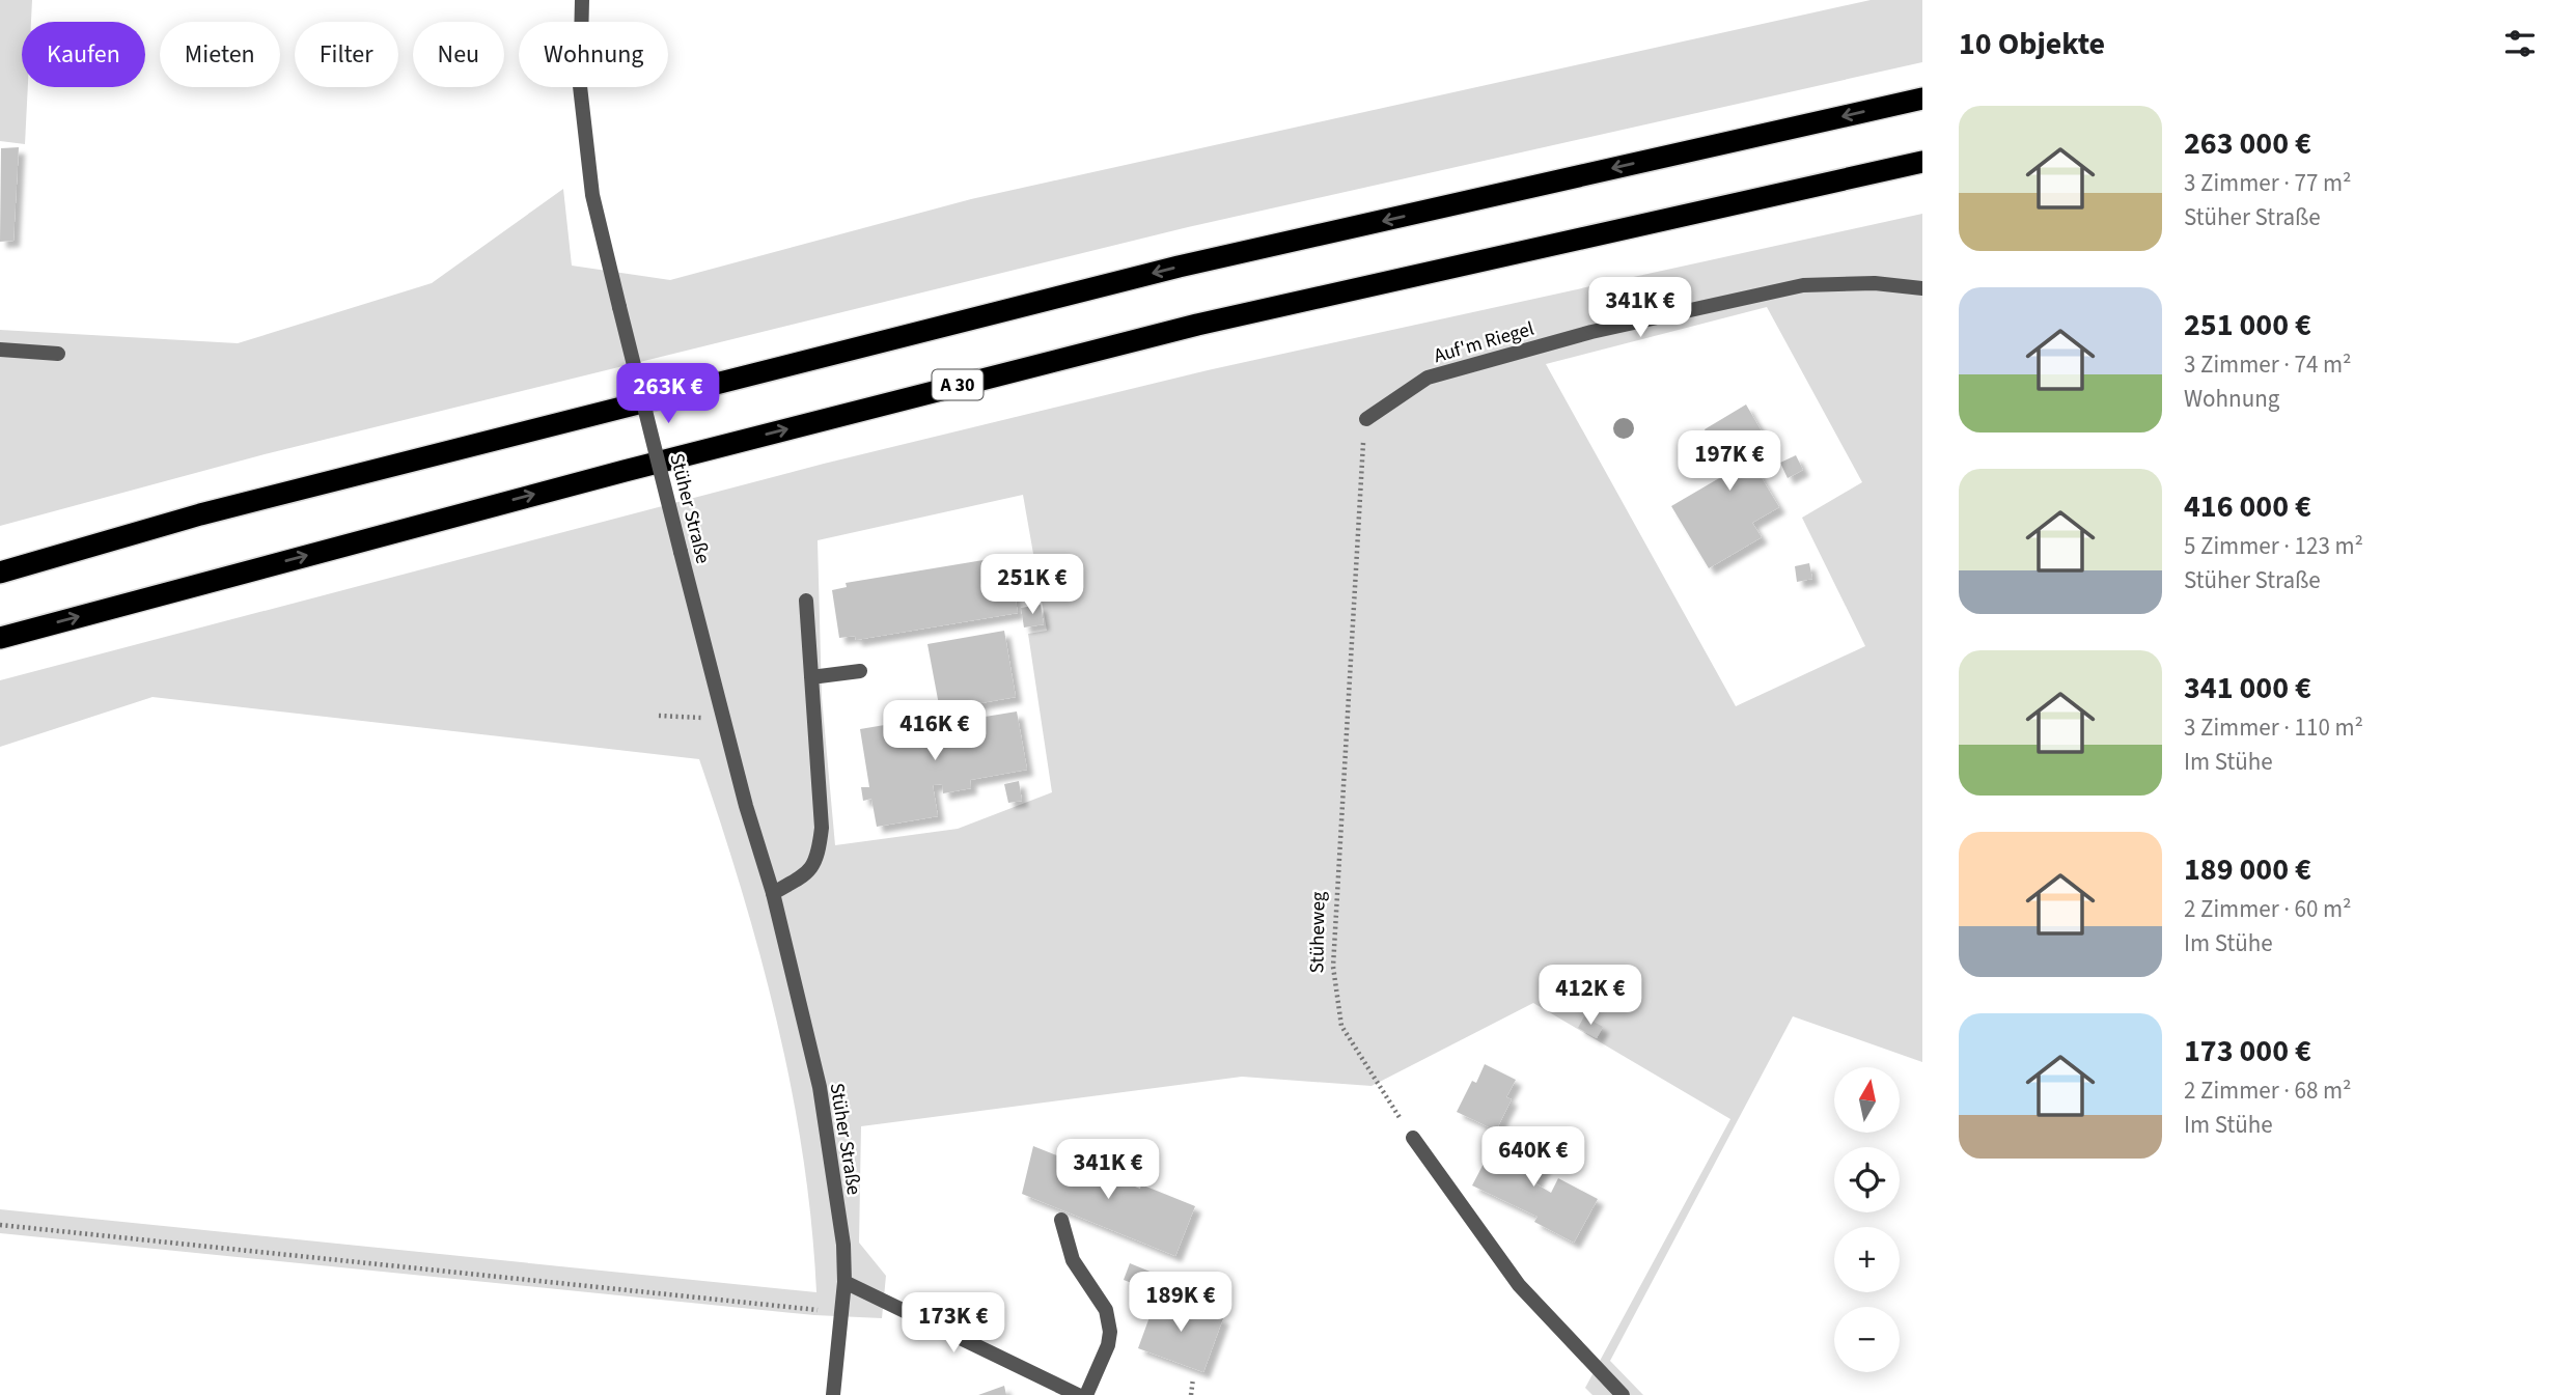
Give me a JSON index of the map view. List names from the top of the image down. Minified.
{"streets":{"highway":["A 30"],"street":["Auf'm Riegel","Stüher Straße"],"path":["Stüheweg"]},"crossings":[["Auf'm Riegel","Stüheweg"]],"north":"top","page":{"heading":"10 Objekte","chip":["Kaufen","Mieten","Filter","Neu","Wohnung"],"list":[{"name":"263 000 €","note":"3 Zimmer · 77 m² · Stüher Straße"},{"name":"251 000 €","note":"3 Zimmer · 74 m² · Wohnung"},{"name":"416 000 €","note":"5 Zimmer · 123 m² · Stüher Straße"},{"name":"341 000 €","note":"3 Zimmer · 110 m² · Im Stühe"},{"name":"189 000 €","note":"2 Zimmer · 60 m² · Im Stühe"},{"name":"173 000 €","note":"2 Zimmer · 68 m² · Im Stühe"}],"price":["341K €","263K €","197K €","251K €","416K €","412K €","640K €","341K €","189K €","173K €"],"map_buttons":["+","−"]}}
